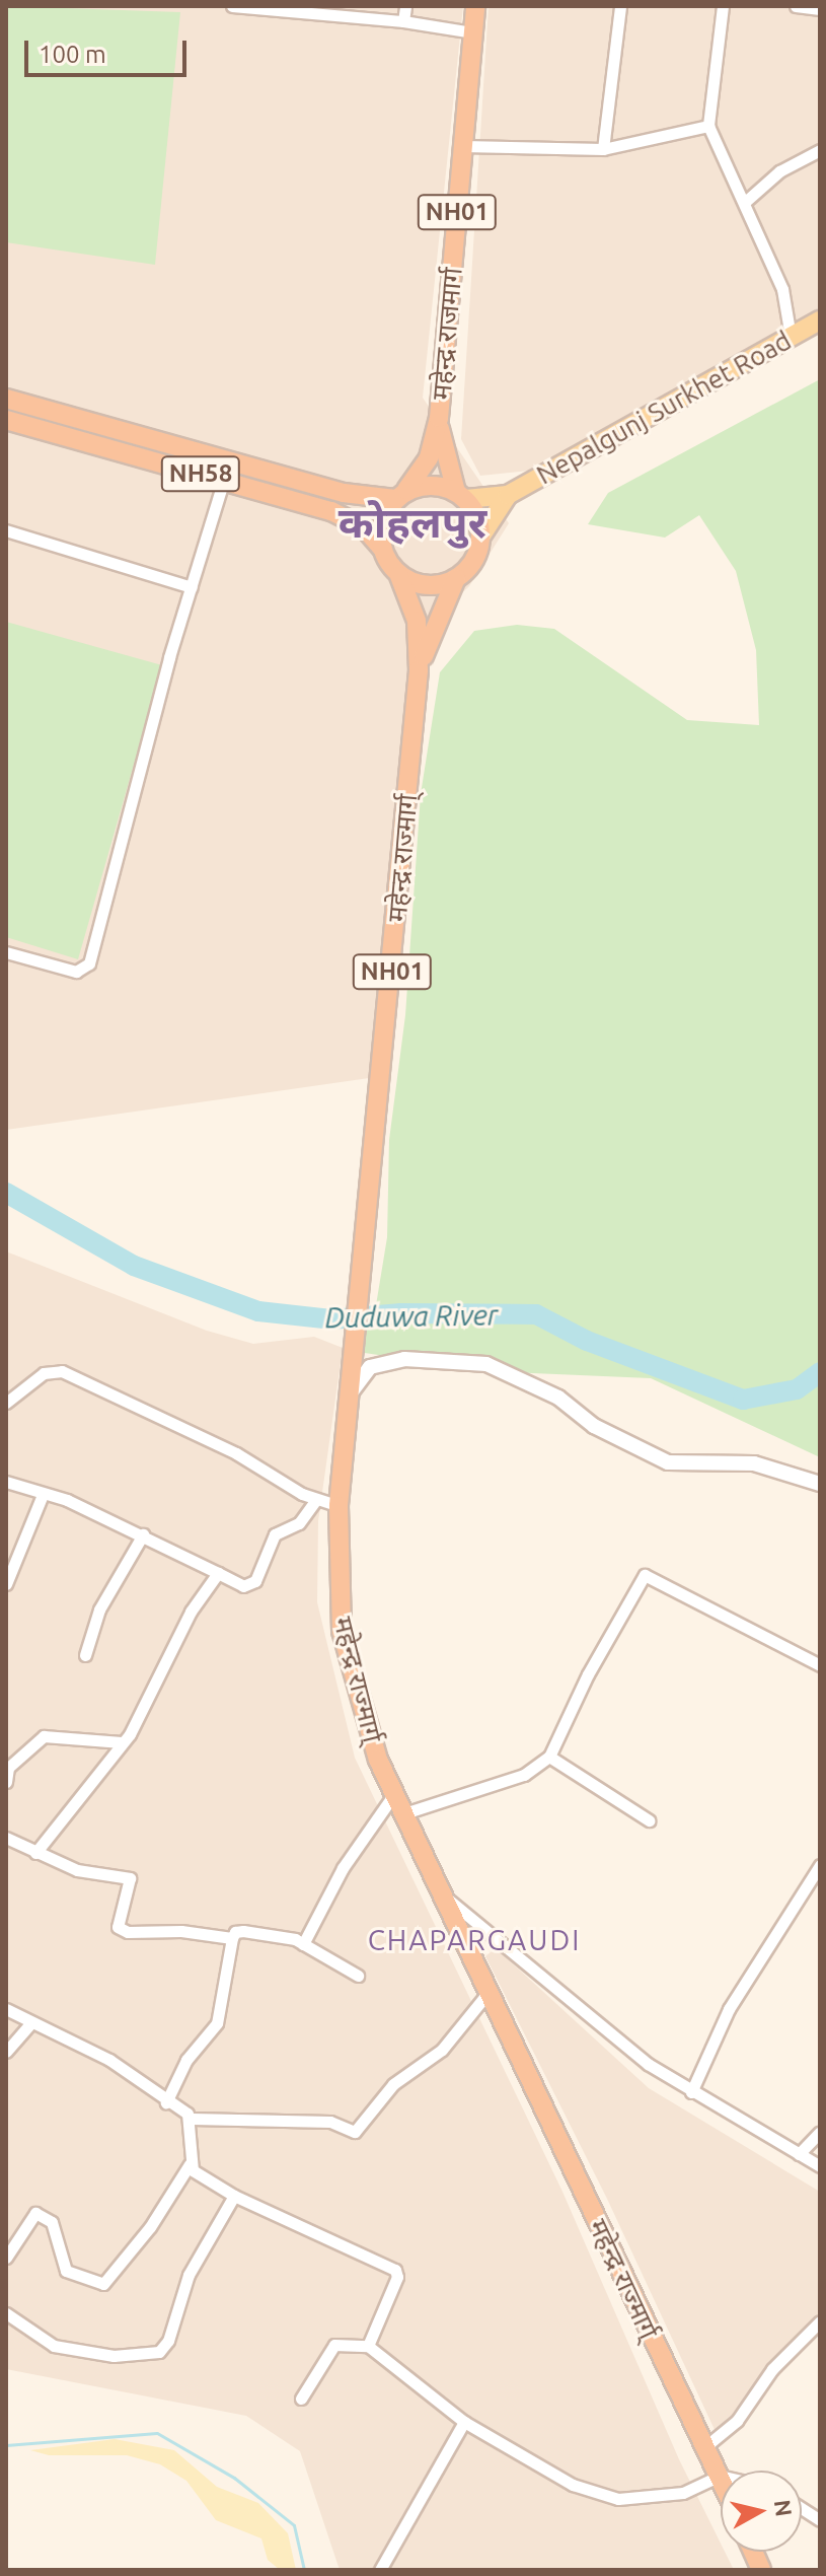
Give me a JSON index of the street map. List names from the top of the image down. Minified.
{"streets":{"highway":["NH01","महेन्द्र राजमार्ग","NH58","महेन्द्र राज्मार्ग्"],"main road":["Nepalgunj Surkhet Road"]},"crossings":[["NH01","महेन्द्र राजमार्ग"],["NH01","Nepalgunj Surkhet Road"],["NH01","NH58"],["NH01","महेन्द्र राज्मार्ग्"],["Nepalgunj Surkhet Road","NH58"],["Nepalgunj Surkhet Road","महेन्द्र राज्मार्ग्"],["NH58","महेन्द्र राज्मार्ग्"]],"districts":["कोहलपुर","CHAPARGAUDI"],"water":["Duduwa River"],"scale_bar":"100 m","north":"right"}
